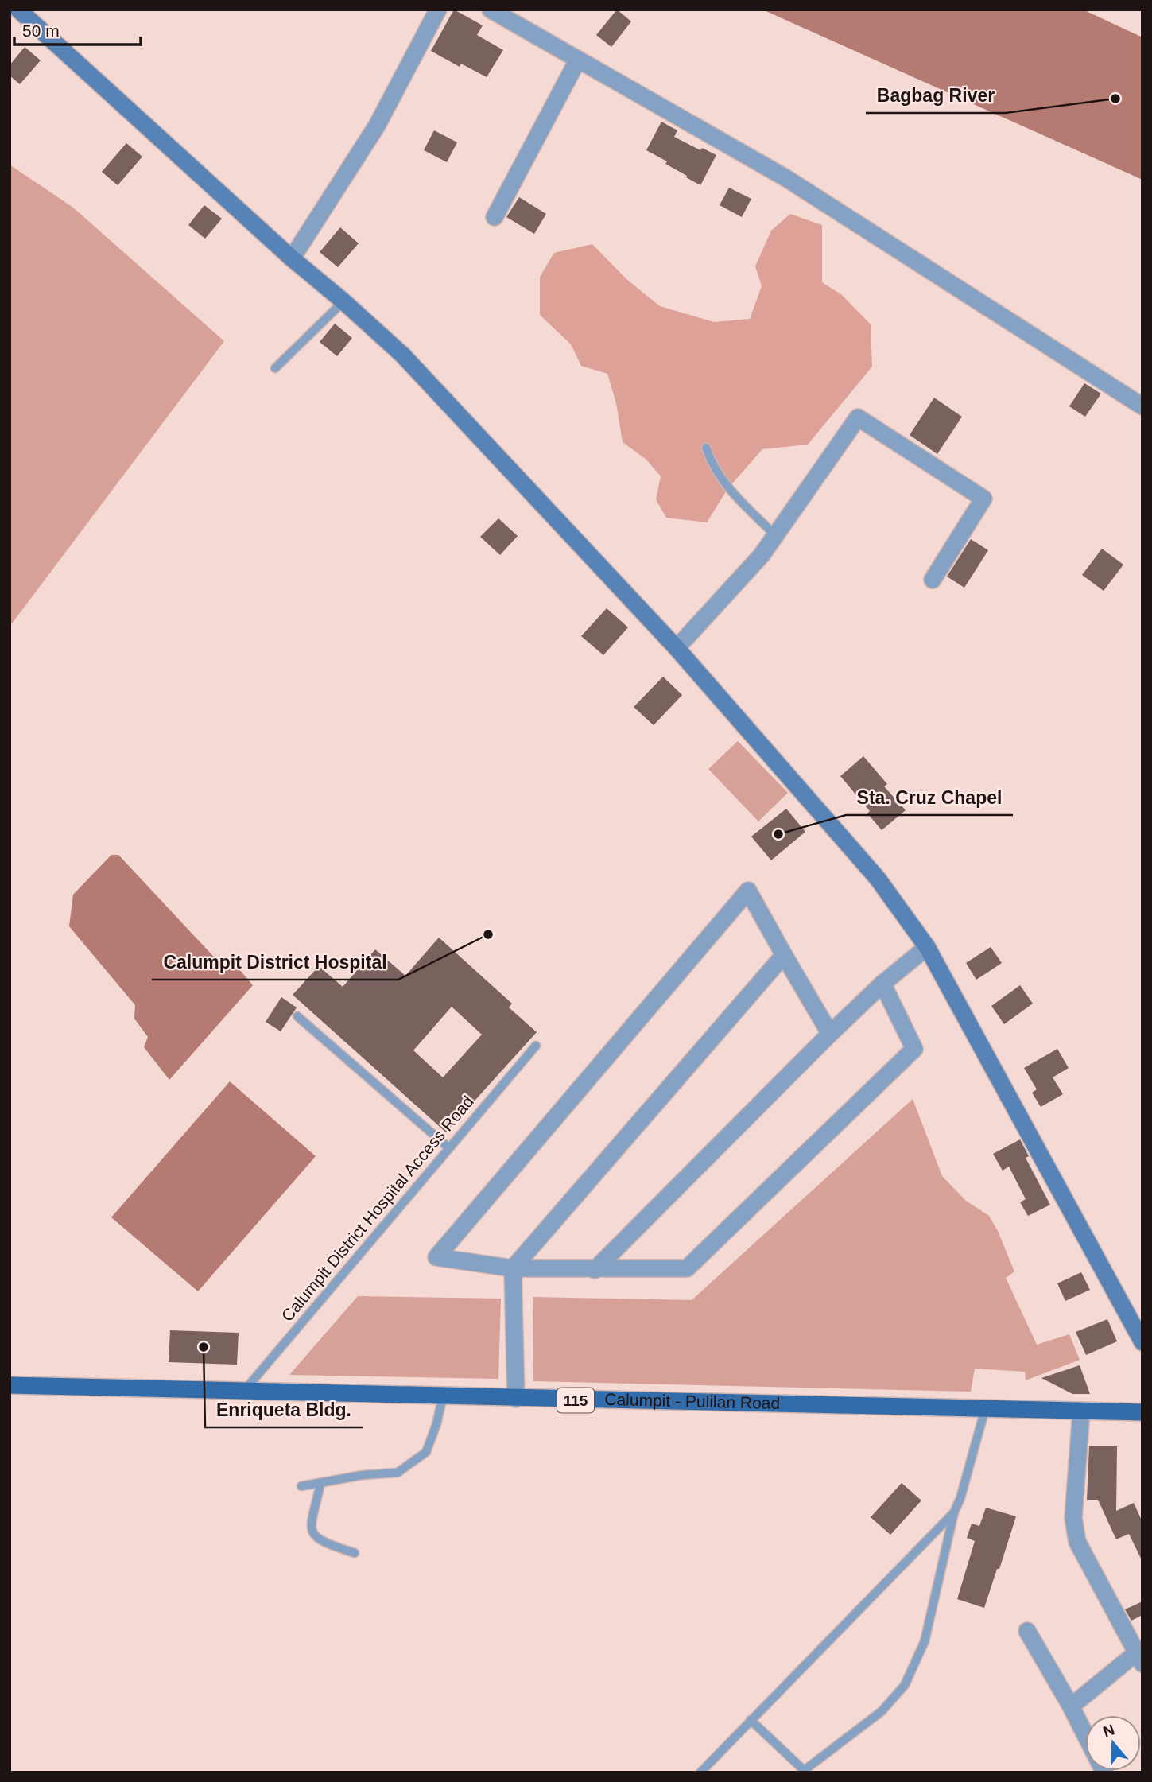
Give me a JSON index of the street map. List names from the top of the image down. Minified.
{"streets":{"main road":["115","Calumpit - Pulilan Road"],"lane":["Calumpit District Hospital Access Road"]},"crossings":[["Calumpit District Hospital Access Road","Calumpit - Pulilan Road"]],"places":["Bagbag River","Sta. Cruz Chapel","Calumpit District Hospital","Enriqueta Bldg."],"scale_bar":"50 m","north":"top"}
